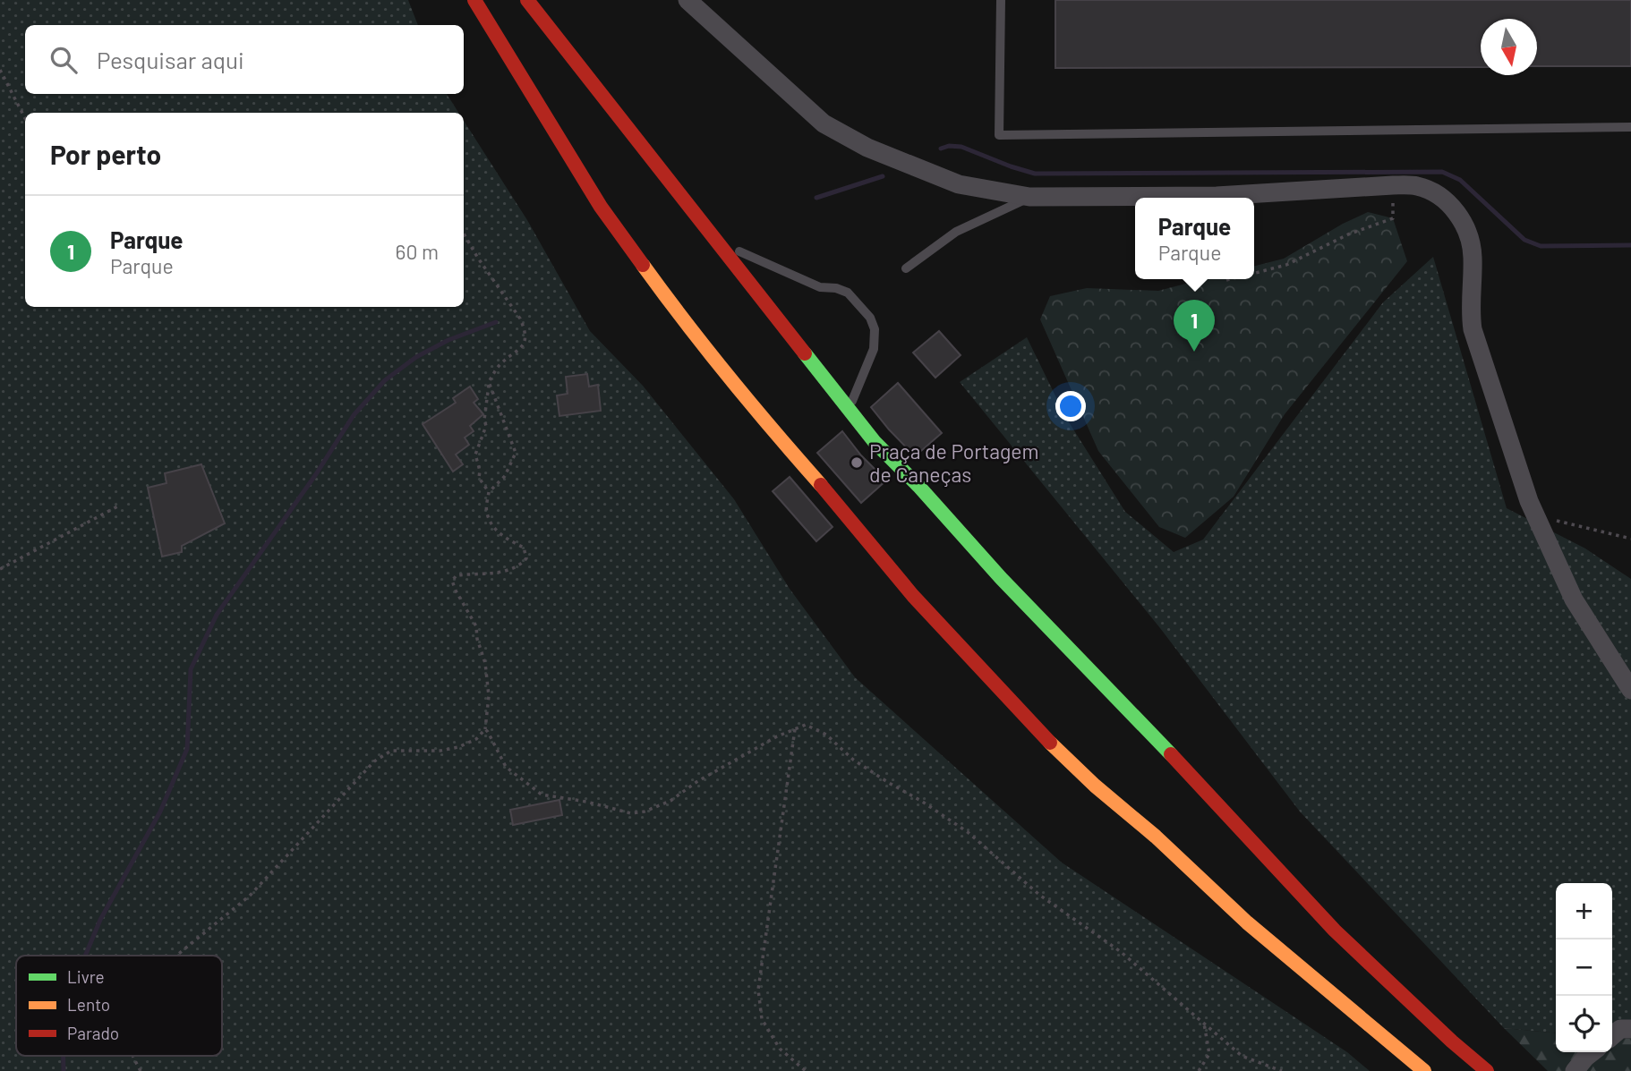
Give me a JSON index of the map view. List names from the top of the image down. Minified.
{"places":["Praça de Portagem de Caneças"],"legend":["Livre","Lento","Parado"],"north":"bottom","page":{"search":"Pesquisar aqui","heading":"Por perto","list":[{"mark":"1","name":"Parque","note":"Parque","value":"60 m"}],"popup":["Parque","Parque"],"pins":"1","map_buttons":["+","−"]}}
